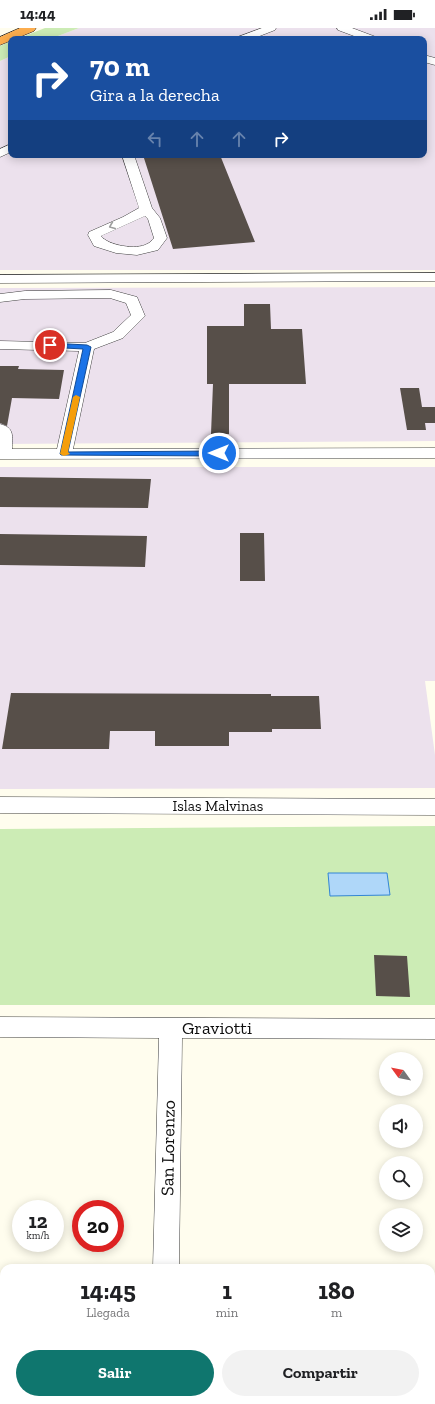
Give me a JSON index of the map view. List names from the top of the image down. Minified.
{"streets":{"street":["Islas Malvinas","Graviotti","San Lorenzo"]},"crossings":[["Graviotti","San Lorenzo"]],"north":"top left","page":{"status":"14:44","turn":["70 m","Gira a la derecha"],"speed":"12 km/h","limit":"20","eta":["14:45","Llegada","1","min","180","m"],"buttons":["Salir","Compartir"]}}
